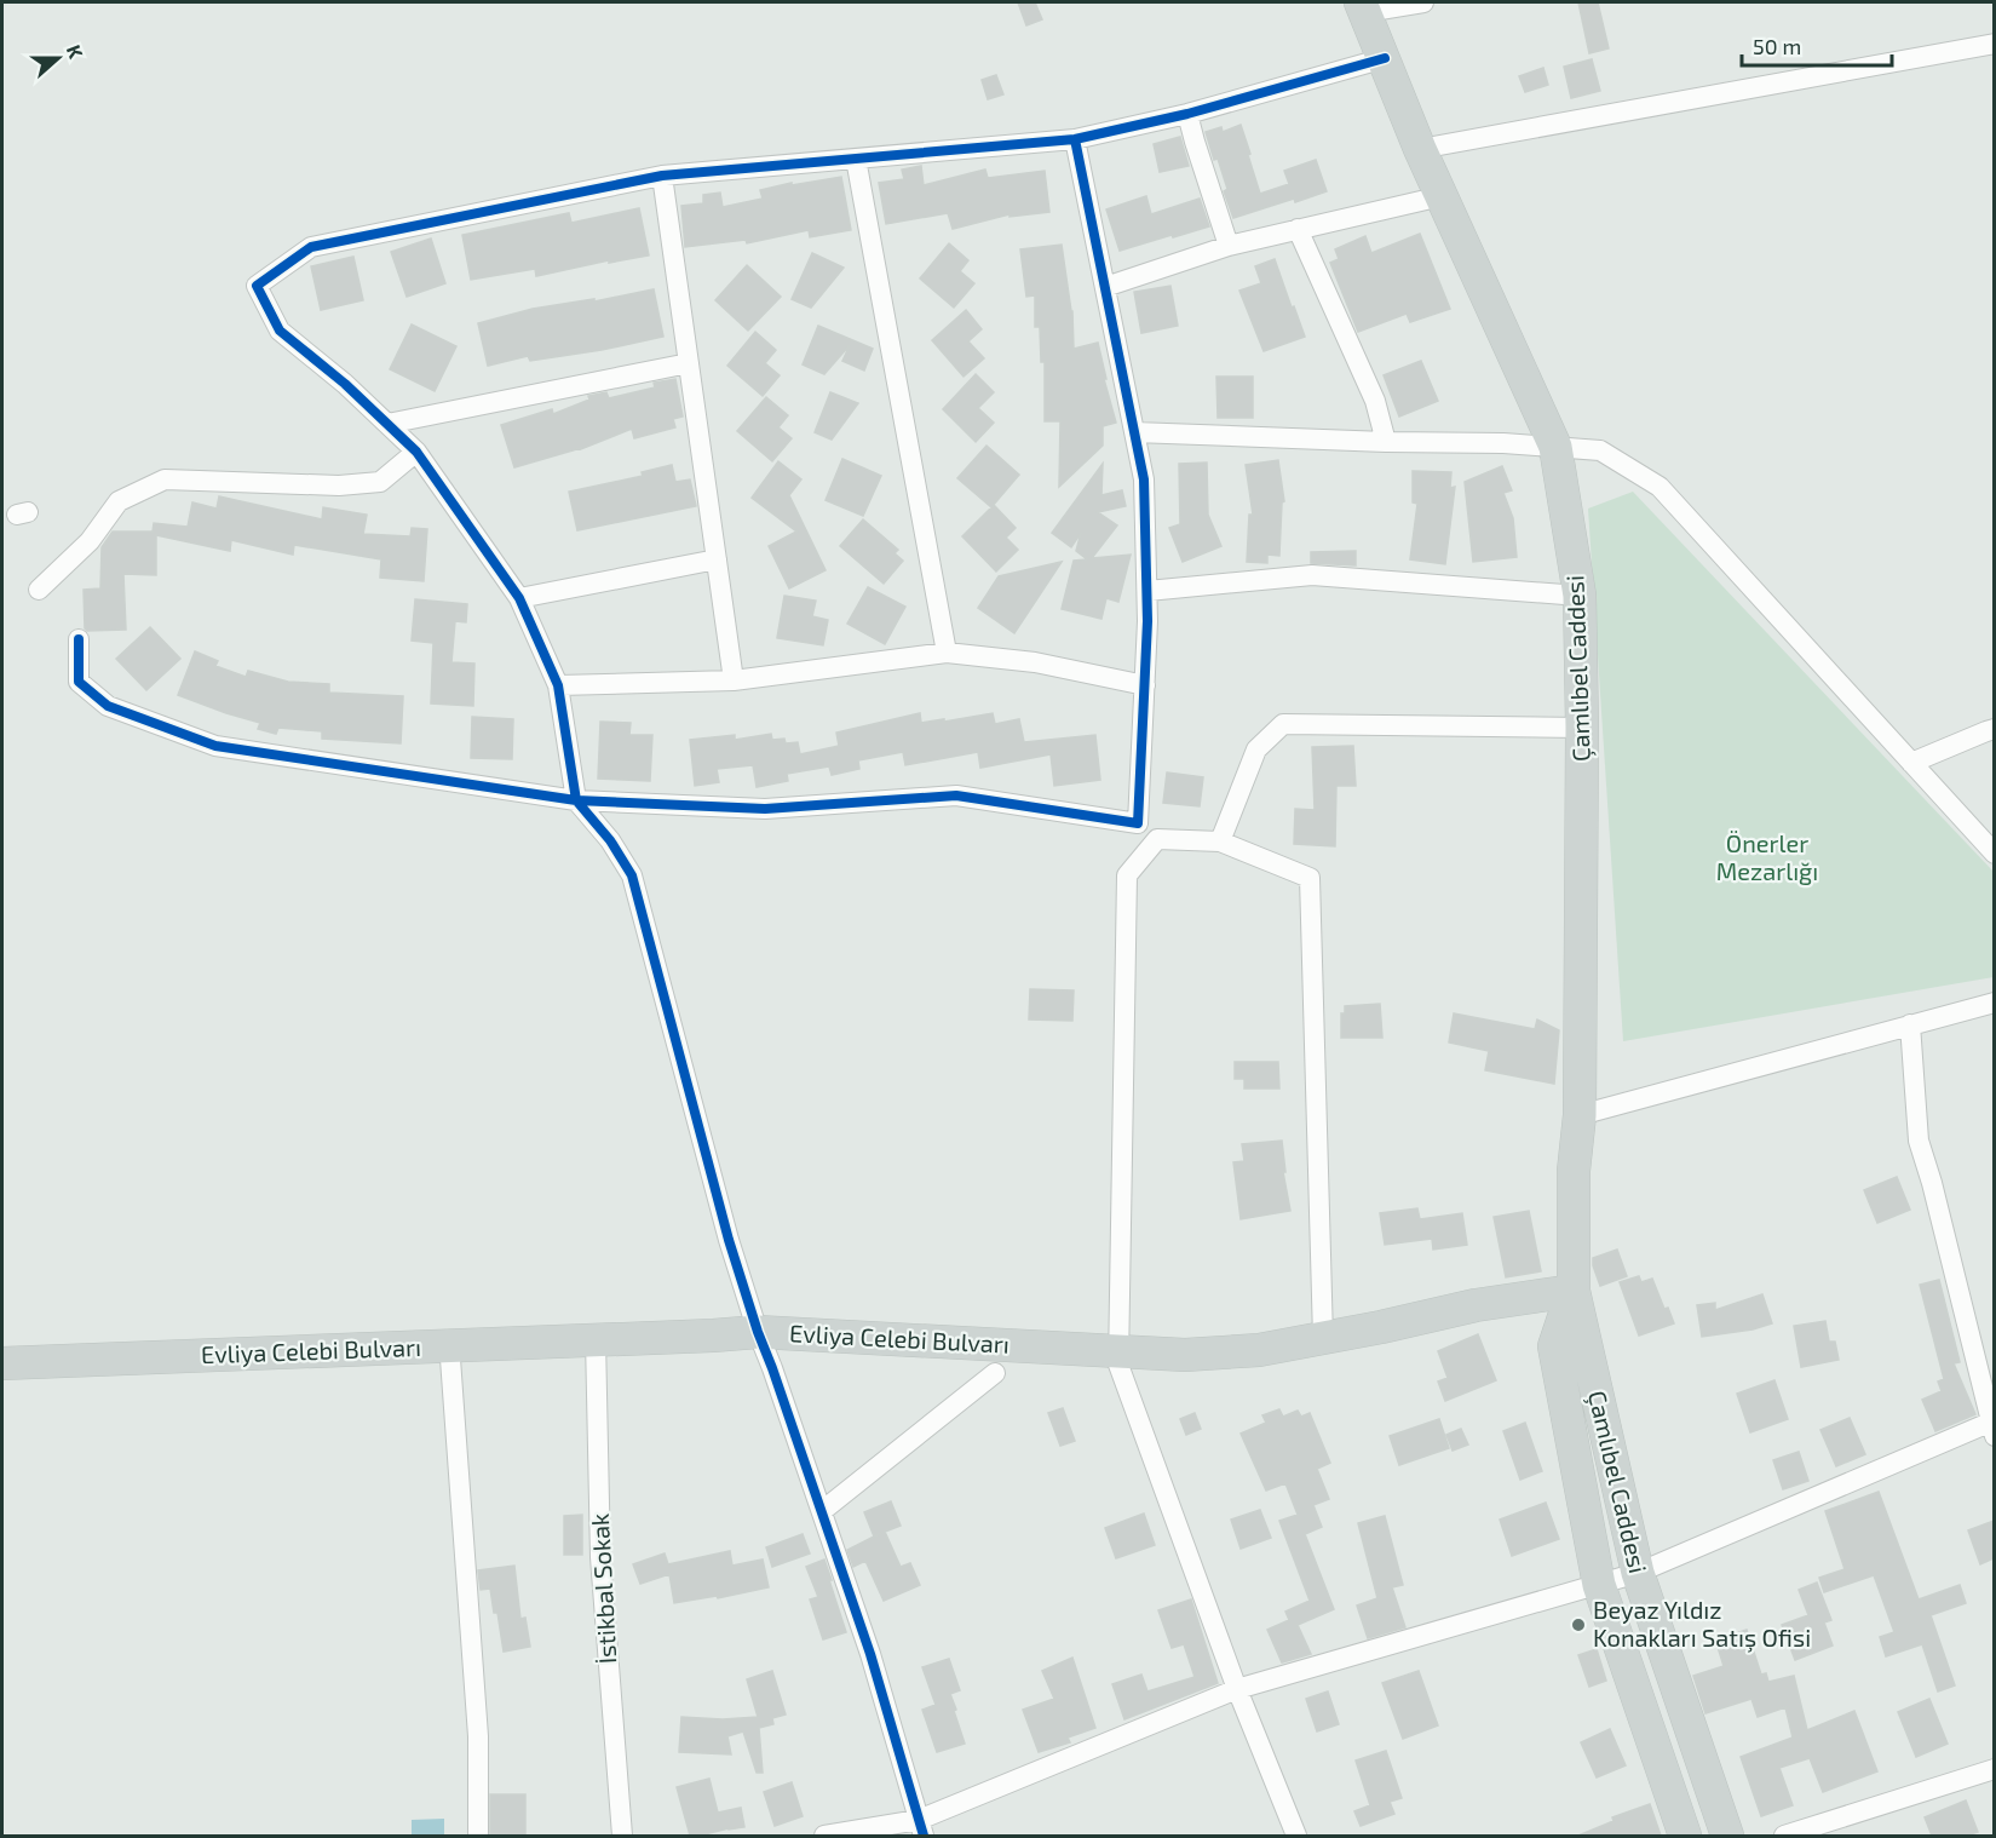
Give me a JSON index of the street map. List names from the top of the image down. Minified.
{"streets":{"main road":["Çamlıbel Caddesi","Evliya Celebi Bulvarı"],"street":["İstikbal Sokak"]},"crossings":[["Çamlıbel Caddesi","Evliya Celebi Bulvarı"],["Evliya Celebi Bulvarı","İstikbal Sokak"]],"parks":["Önerler Mezarlığı"],"places":["Beyaz Yıldız Konakları Satış Ofisi"],"scale_bar":"50 m","north":"right"}
